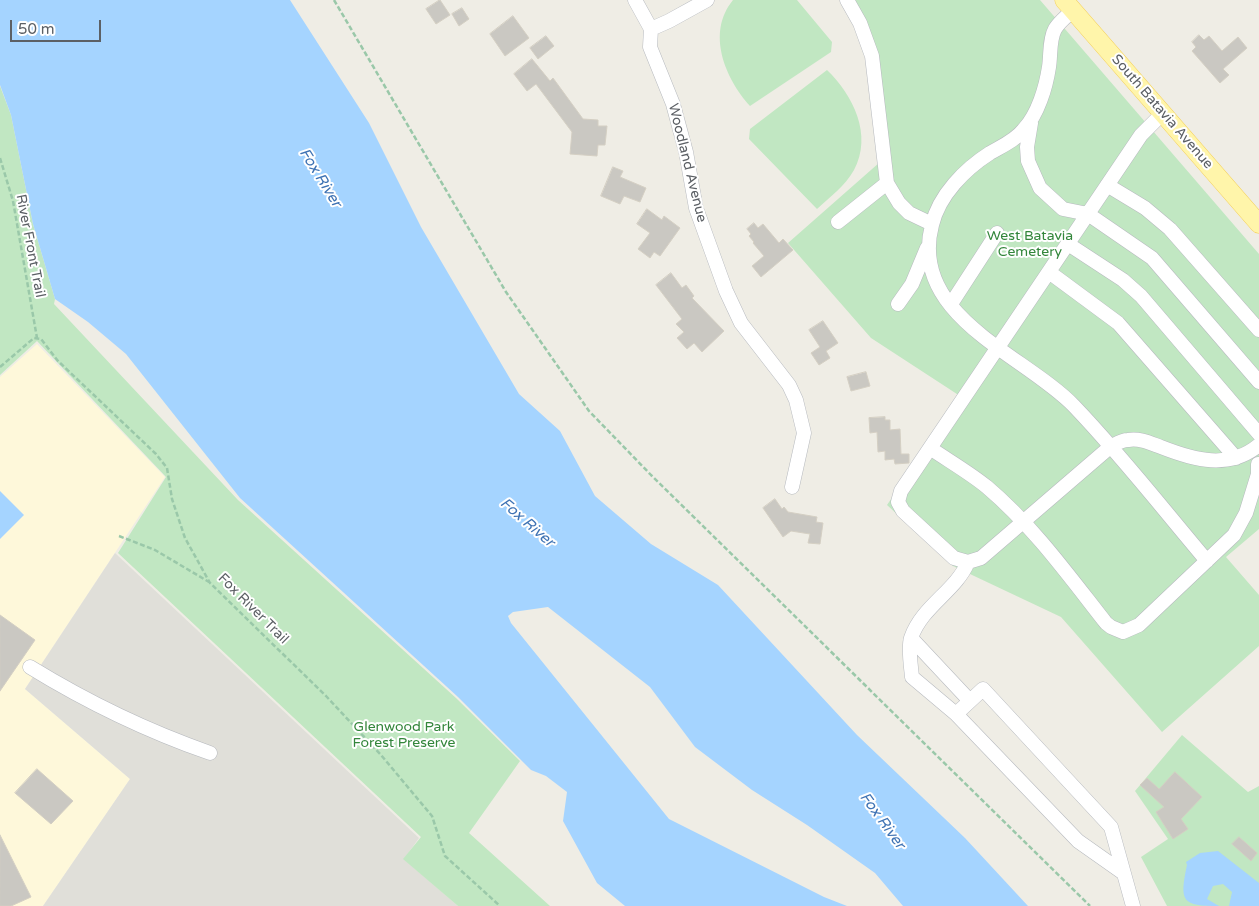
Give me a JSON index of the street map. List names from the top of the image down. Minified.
{"streets":{"main road":["South Batavia Avenue"],"street":["Woodland Avenue"],"path":["River Front Trail","Fox River Trail"]},"crossings":[["River Front Trail","Fox River Trail"]],"water":["Fox River"],"parks":["West Batavia Cemetery","Glenwood Park Forest Preserve"],"scale_bar":"50 m"}
